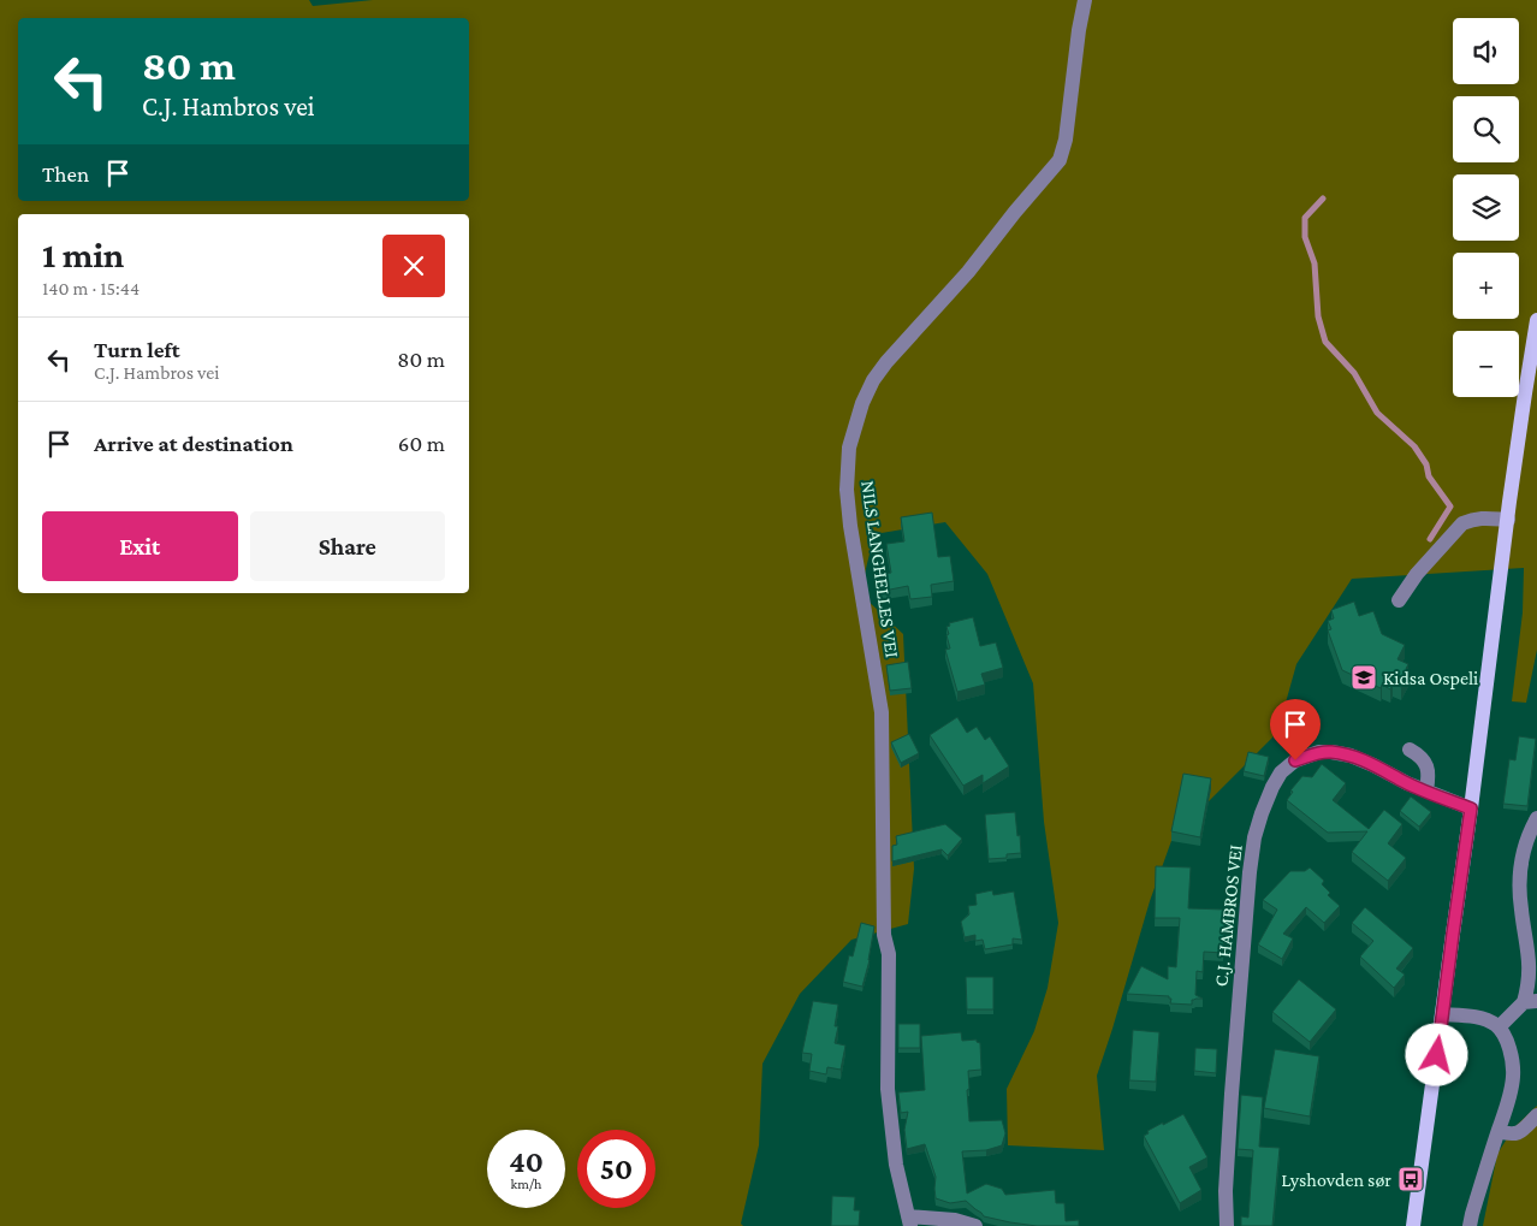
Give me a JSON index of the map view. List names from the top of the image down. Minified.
{"streets":{"street":["NILS LANGHELLES VEI","C.J. HAMBROS VEI"]},"places":{"school or university":["Kidsa Ospeli"],"bus stop":["Lyshovden sør"]},"page":{"map_buttons":["+","−"],"turn":["80 m","C.J. Hambros vei"],"then":"Then","heading":["1 min","140 m · 15:44"],"list":[{"name":"Turn left","note":"C.J. Hambros vei","value":"80 m"},{"name":"Arrive at destination","value":"60 m"}],"buttons":["Exit","Share"],"speed":"40 km/h","limit":"50"}}
